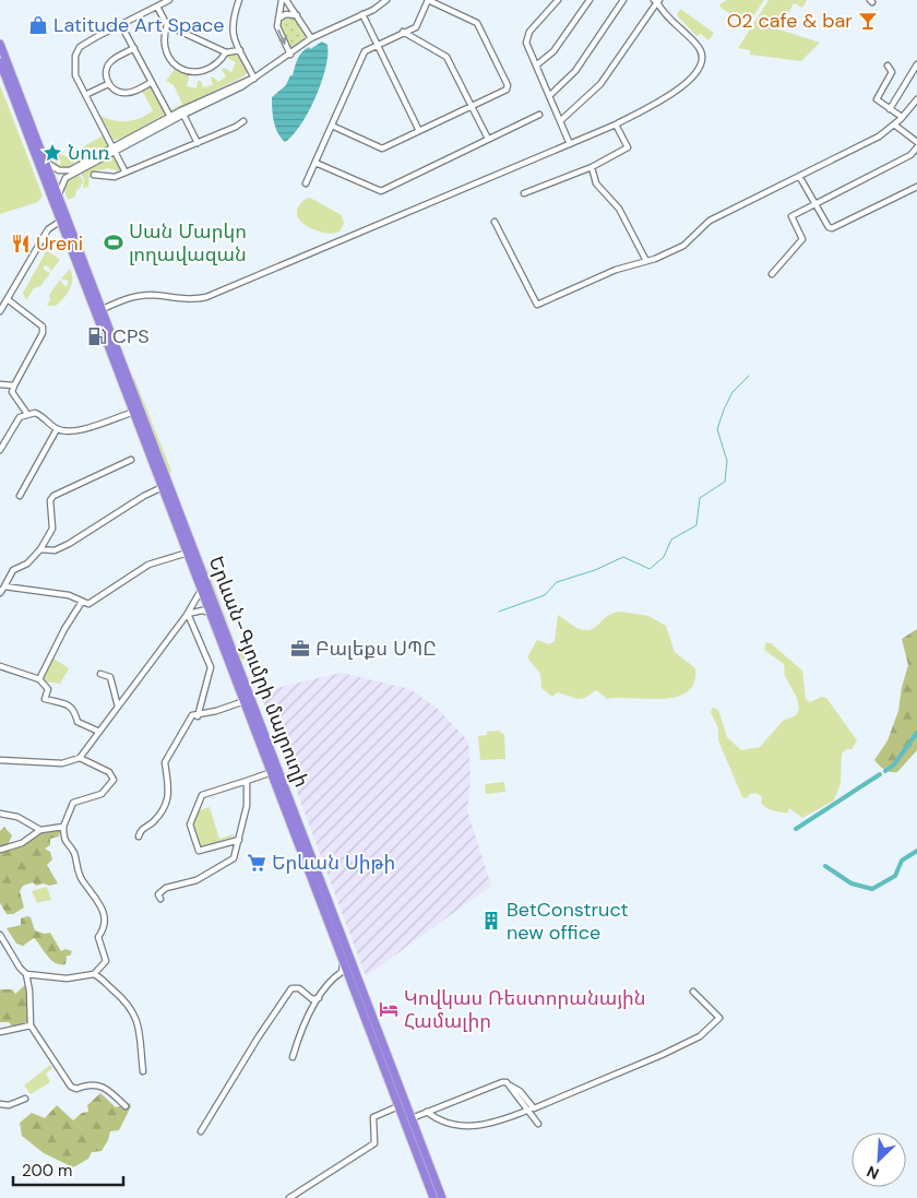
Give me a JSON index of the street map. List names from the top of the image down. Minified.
{"streets":{"highway":["Երևան-Գյումրի մայրուղի"]},"places":{"bar":["O2 cafe & bar"],"shop":["Latitude Art Space"],"place":["Նուռ"],"sports":["Սան Մարկո լողավազան"],"restaurant":["Ureni"],"fuel station":["CPS"],"office":["Բալեքս ՍՊԸ"],"supermarket":["Երևան Սիթի"],"building":["BetConstruct new office"],"hotel":["Կովկաս Ռեստորանային Համալիր"]},"scale_bar":"200 m","north":"bottom left"}
